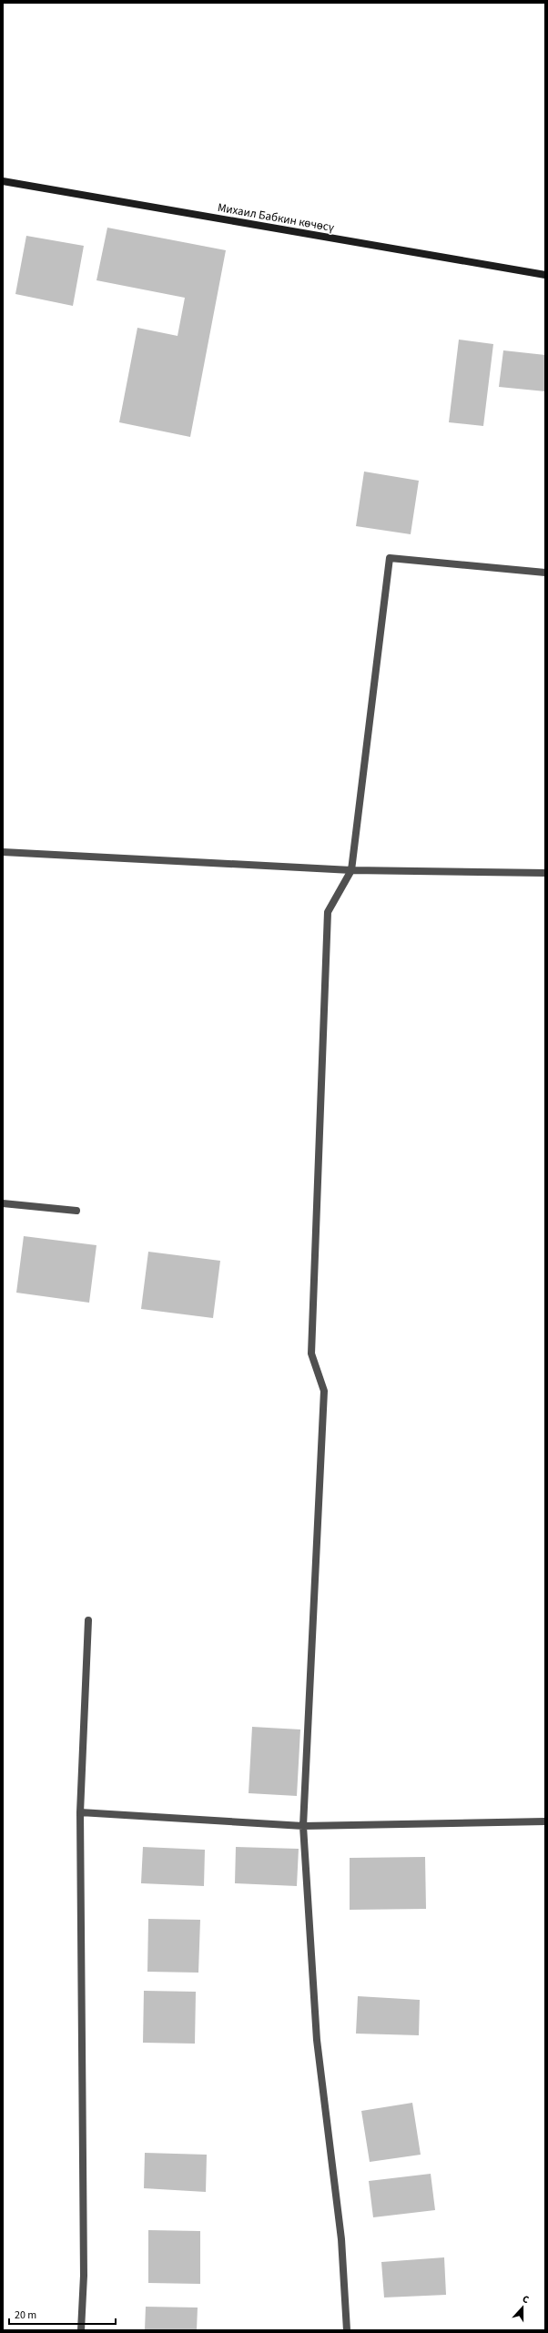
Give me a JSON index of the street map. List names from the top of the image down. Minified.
{"streets":{"main road":["Михаил Бабкин көчөсү"]},"scale_bar":"20 m","north":"top"}
